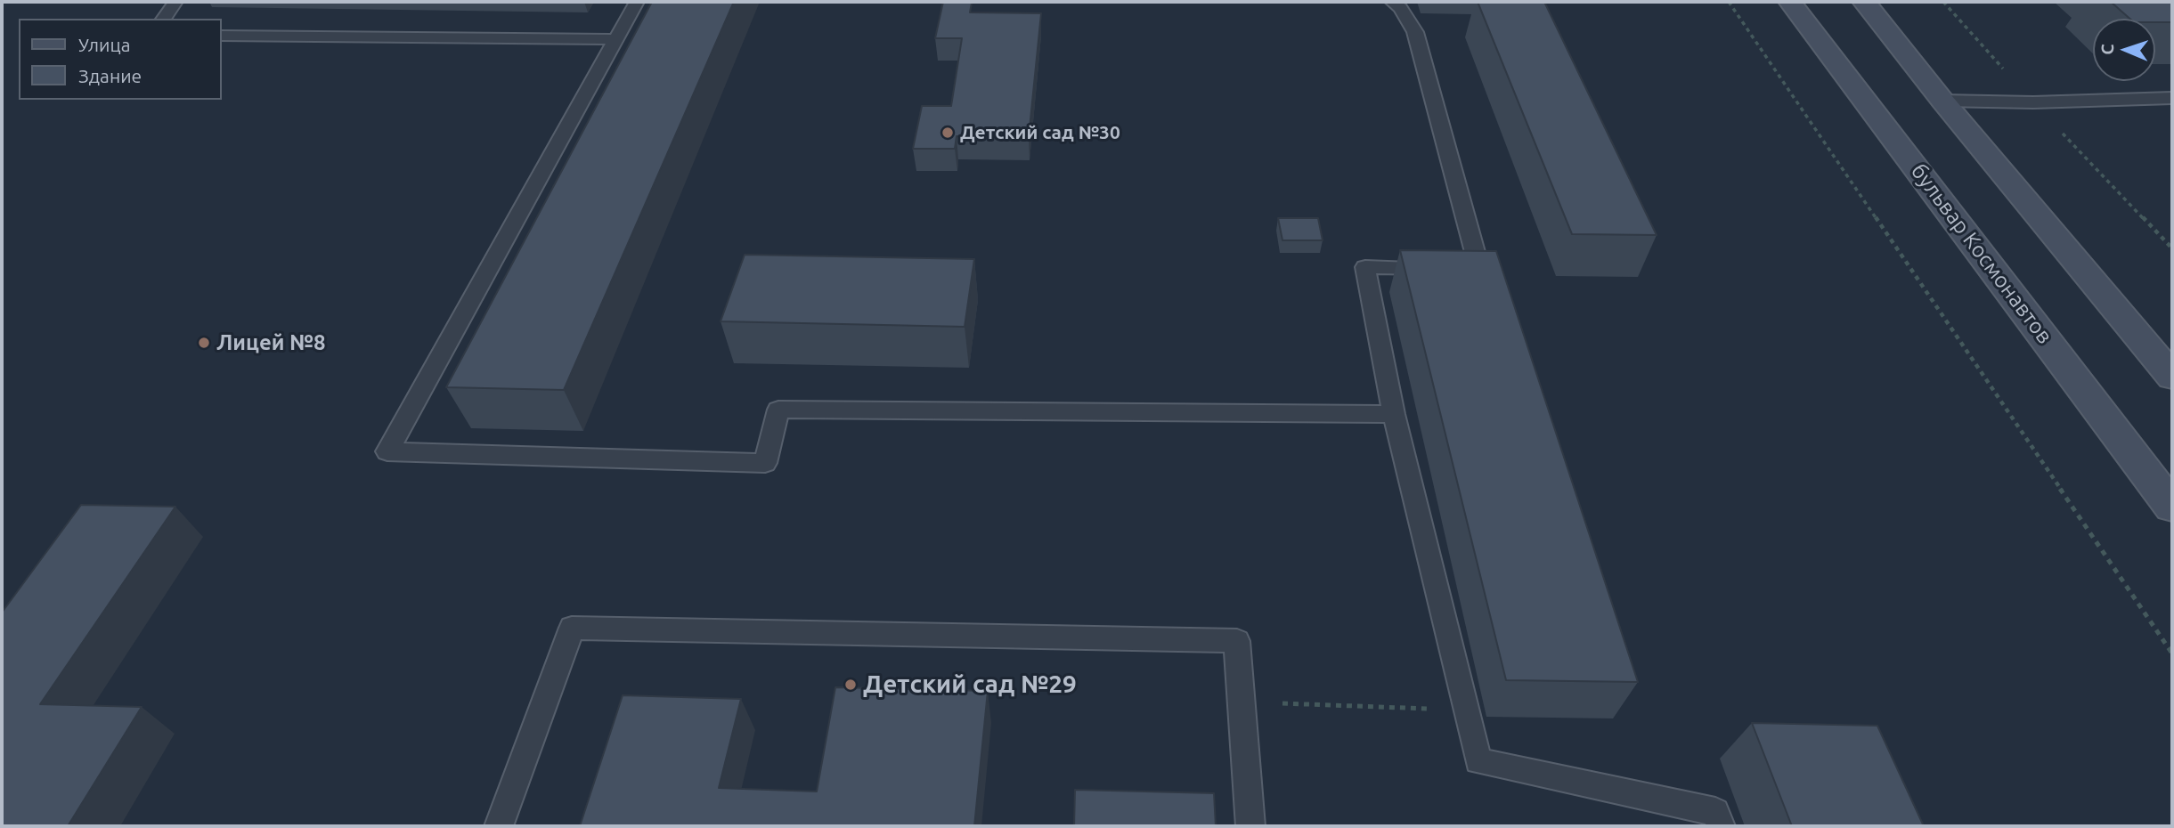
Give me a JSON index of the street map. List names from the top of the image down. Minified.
{"streets":{"main road":["бульвар Космонавтов"]},"places":["Детский сад №30","Лицей №8","Детский сад №29"],"legend":["Улица","Здание"],"north":"left"}
